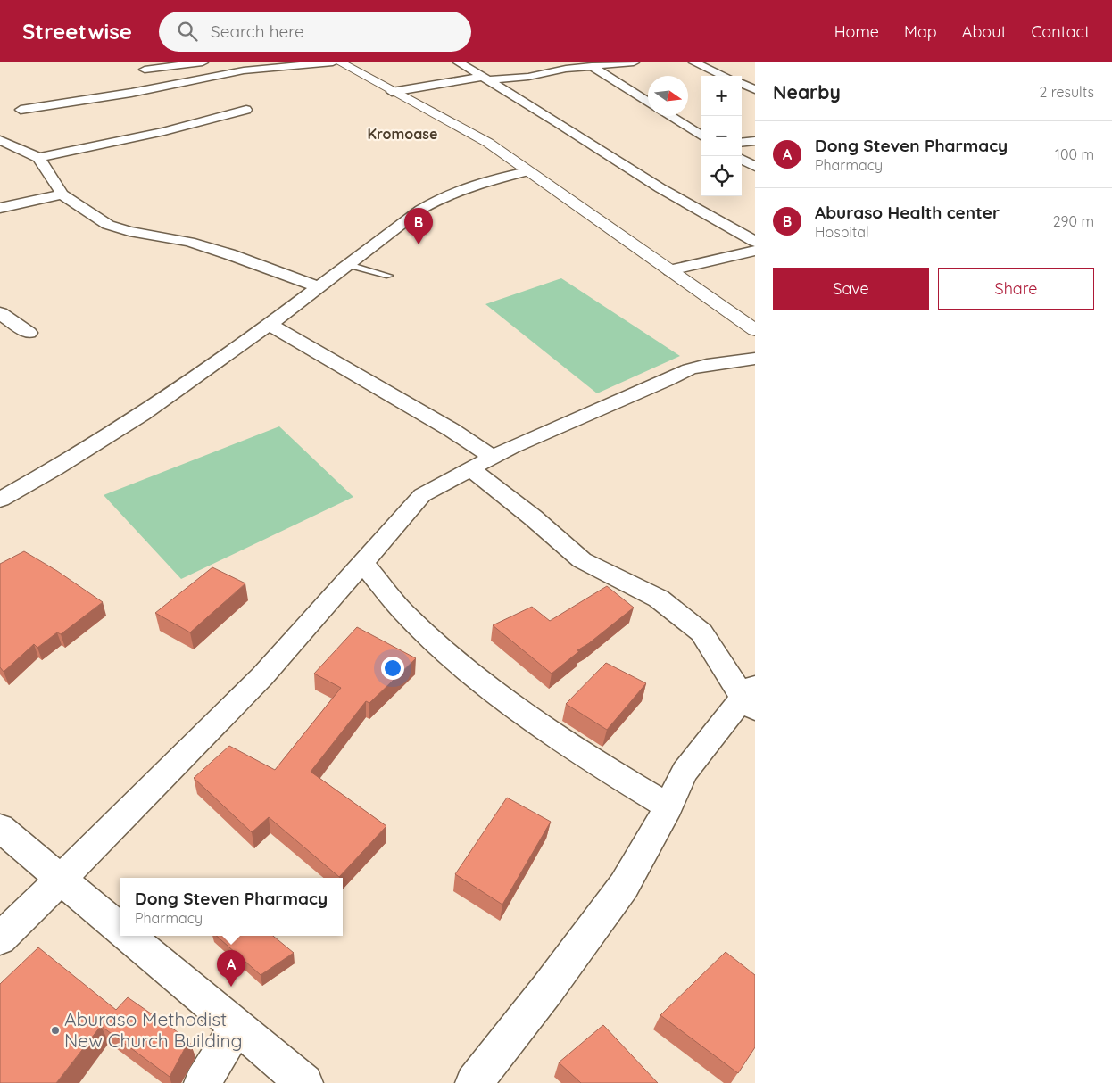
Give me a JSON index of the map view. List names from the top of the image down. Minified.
{"districts":["Kromoase"],"places":["Aburaso Methodist New Church Building"],"north":"right","page":{"header":"Streetwise","search":"Search here","nav":["Home","Map","About","Contact"],"heading":["Nearby","2 results"],"map_buttons":["+","−"],"list":[{"mark":"A","name":"Dong Steven Pharmacy","note":"Pharmacy","value":"100 m"},{"mark":"B","name":"Aburaso Health center","note":"Hospital","value":"290 m"}],"pins":["B","A"],"buttons":["Save","Share"],"popup":["Dong Steven Pharmacy","Pharmacy"]}}
